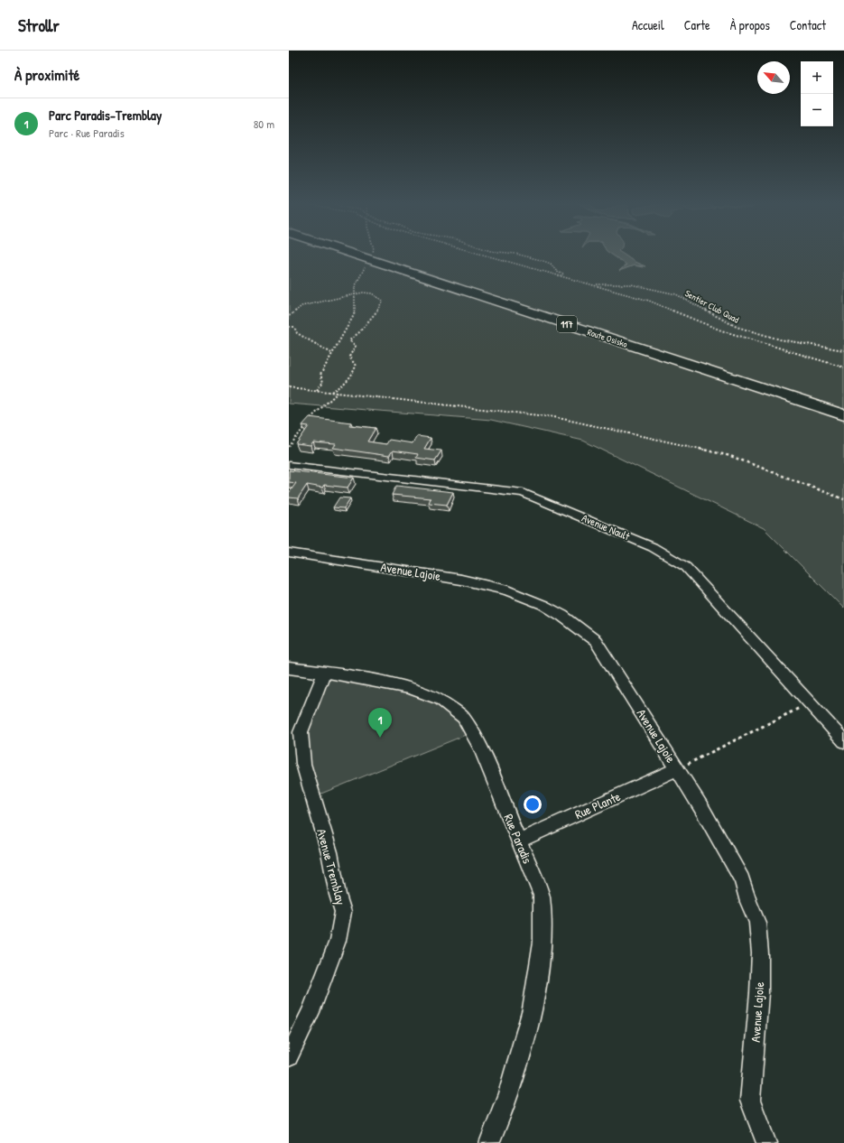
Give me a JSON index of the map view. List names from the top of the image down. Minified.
{"streets":{"highway":["117","Route Osisko"],"street":["Avenue Nault","Avenue Lajoie","Rue Plante","Rue Paradis","Avenue Tremblay"],"path":["Sentier Club Quad"]},"crossings":[["Avenue Lajoie","Rue Plante"],["Rue Plante","Rue Paradis"],["Rue Paradis","Avenue Tremblay"]],"north":"top left","page":{"header":"Strollr","nav":["Accueil","Carte","À propos","Contact"],"heading":"À proximité","map_buttons":["+","−"],"list":[{"mark":"1","name":"Parc Paradis-Tremblay","note":"Parc · Rue Paradis","value":"80 m"}],"pins":"1"}}
